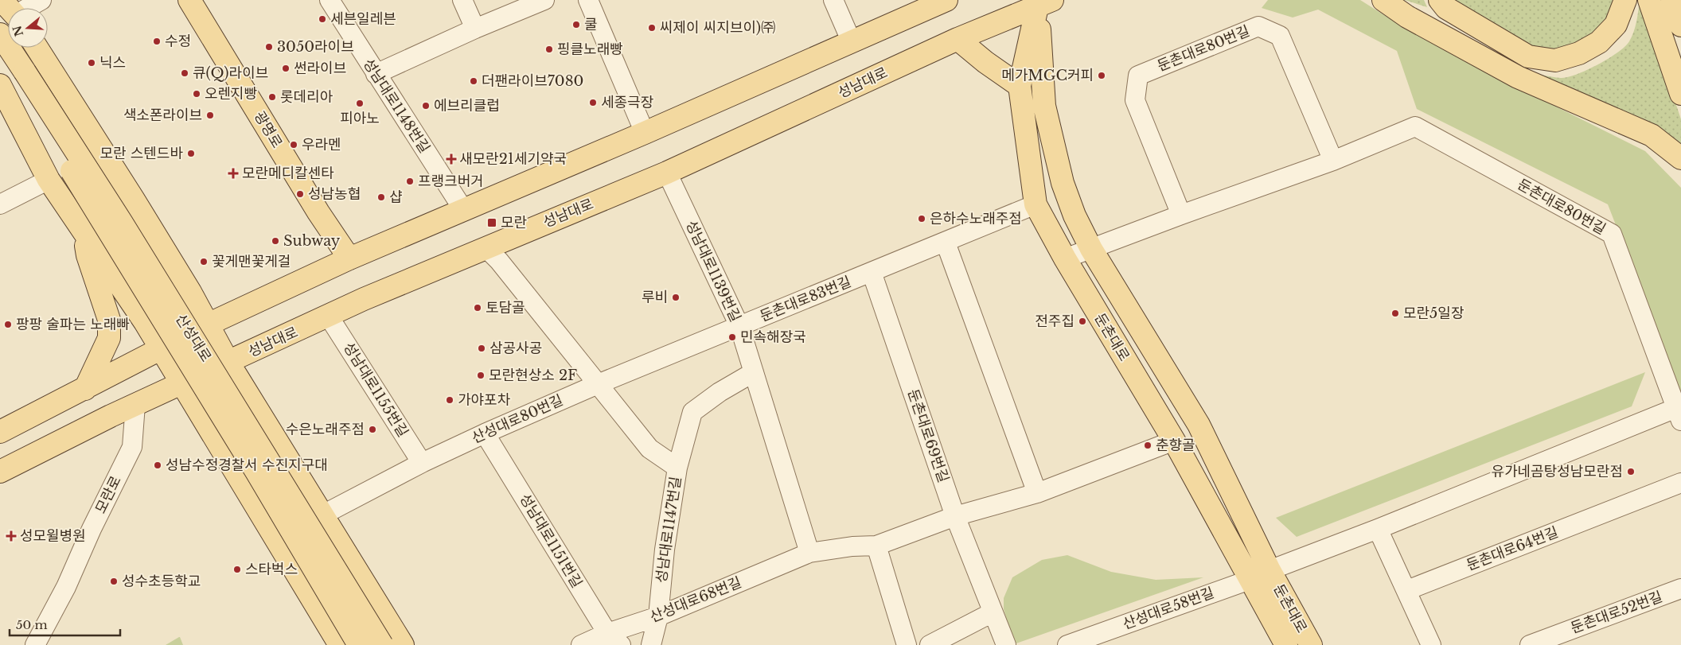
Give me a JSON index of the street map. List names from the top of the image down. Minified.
{"streets":{"main road":["성남대로","광명로","둔촌대로","산성대로"],"street":["둔촌대로80번길","성남대로1148번길","성남대로1139번길","둔촌대로83번길","성남대로1155번길","산성대로80번길","둔촌대로69번길","모란로","성남대로1147번길","성남대로1151번길","둔촌대로64번길","산성대로68번길","산성대로58번길","둔촌대로52번길"]},"crossings":[["둔촌대로80번길","둔촌대로"],["성남대로","성남대로1139번길"],["성남대로","둔촌대로"],["성남대로","성남대로1155번길"],["성남대로","모란로"],["성남대로","성남대로1147번길"],["성남대로1139번길","둔촌대로83번길"],["성남대로1139번길","산성대로80번길"],["성남대로1139번길","산성대로68번길"],["둔촌대로83번길","둔촌대로"],["둔촌대로83번길","산성대로80번길"],["둔촌대로83번길","둔촌대로69번길"],["둔촌대로","산성대로58번길"],["성남대로1155번길","산성대로80번길"],["산성대로80번길","성남대로1147번길"],["산성대로80번길","성남대로1151번길"],["성남대로1147번길","산성대로68번길"],["성남대로1151번길","산성대로68번길"]],"places":{"other":["세븐일레븐","쿨","씨제이 씨지브이)㈜","수정","3050라이브","핑클노래빵","닉스","썬라이브","큐(Q)라이브","메가MGC커피","더팬라이브7080","오렌지빵","롯데리아","세종극장","피아노","에브리클럽","색소폰라이브","우라멘","모란 스텐드바","프랭크버거","성남농협","샵","은하수노래주점","Subway","꽃게맨꽃게걸","루비","토담골","모란5일장","전주집","팡팡 술파는 노래빠","민속해장국","삼공사공","모란현상소 2F","가야포차","수은노래주점","춘향골","성남수정경찰서 수진지구대","유가네곰탕성남모란점","스타벅스","성수초등학교"],"health":["새모란21세기약국","모란메디칼센타","성모윌병원"],"transit":["모란"]},"scale_bar":"50 m","north":"left"}
